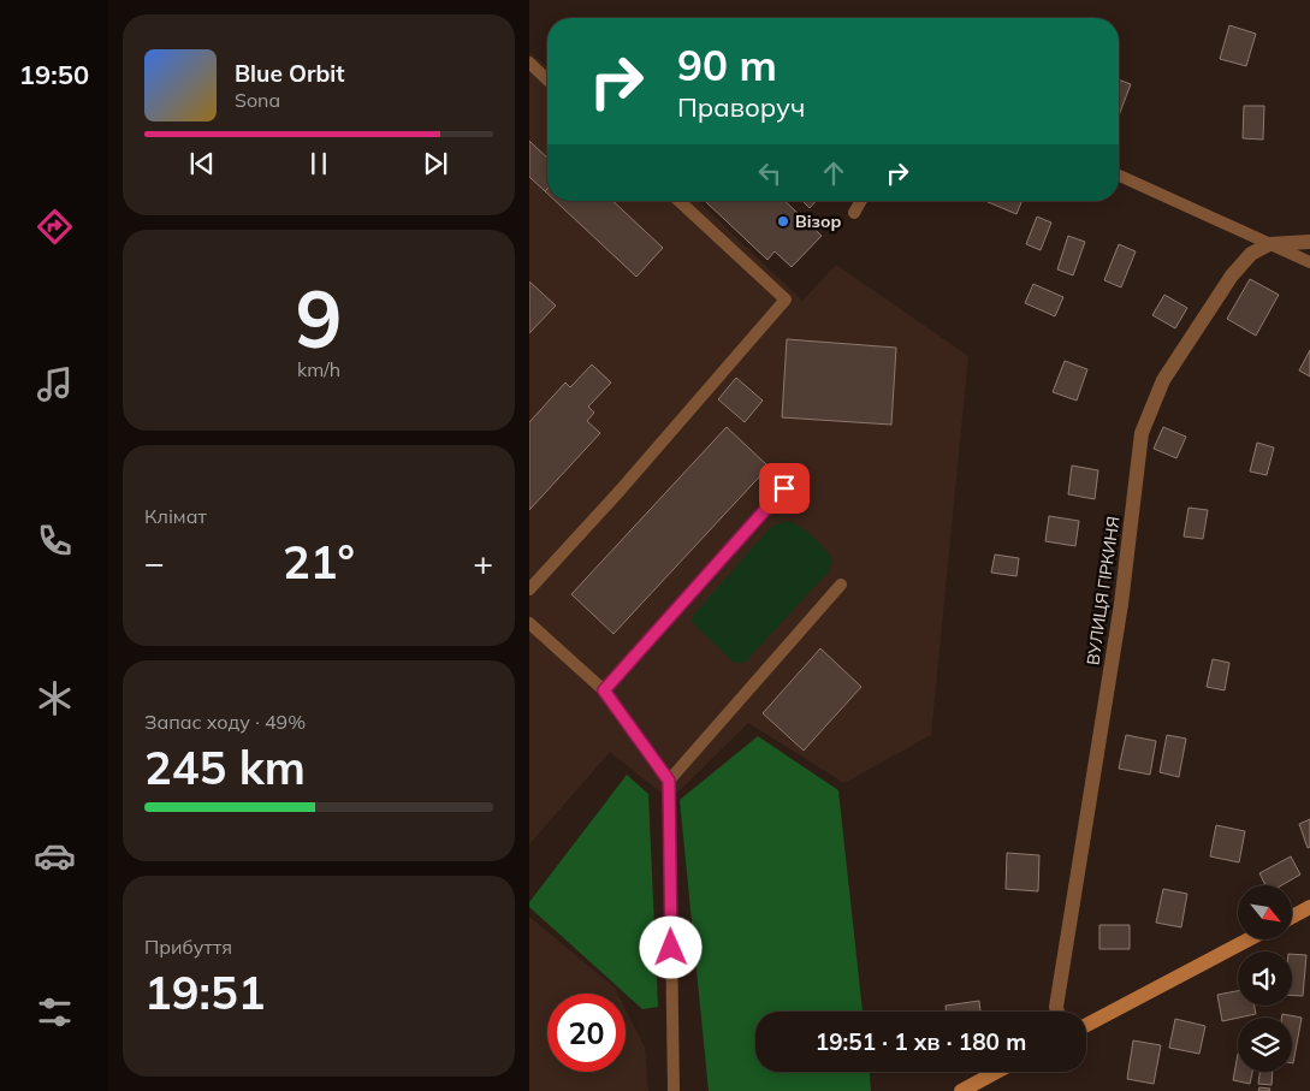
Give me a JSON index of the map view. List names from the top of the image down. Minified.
{"streets":{"street":["ВУЛИЦЯ ГІРКИНЯ"]},"places":["Візор"],"north":"bottom right","page":{"tabs":"19:50","turn":["90 m","Праворуч"],"song":["Blue Orbit","Sona"],"tile":[["9","km/h"],"Клімат",["Запас ходу · 49%","245 km"],["Прибуття","19:51"]],"heat":["−","21°","+"],"limit":"20","trip":"19:51 · 1 хв · 180 m"}}
